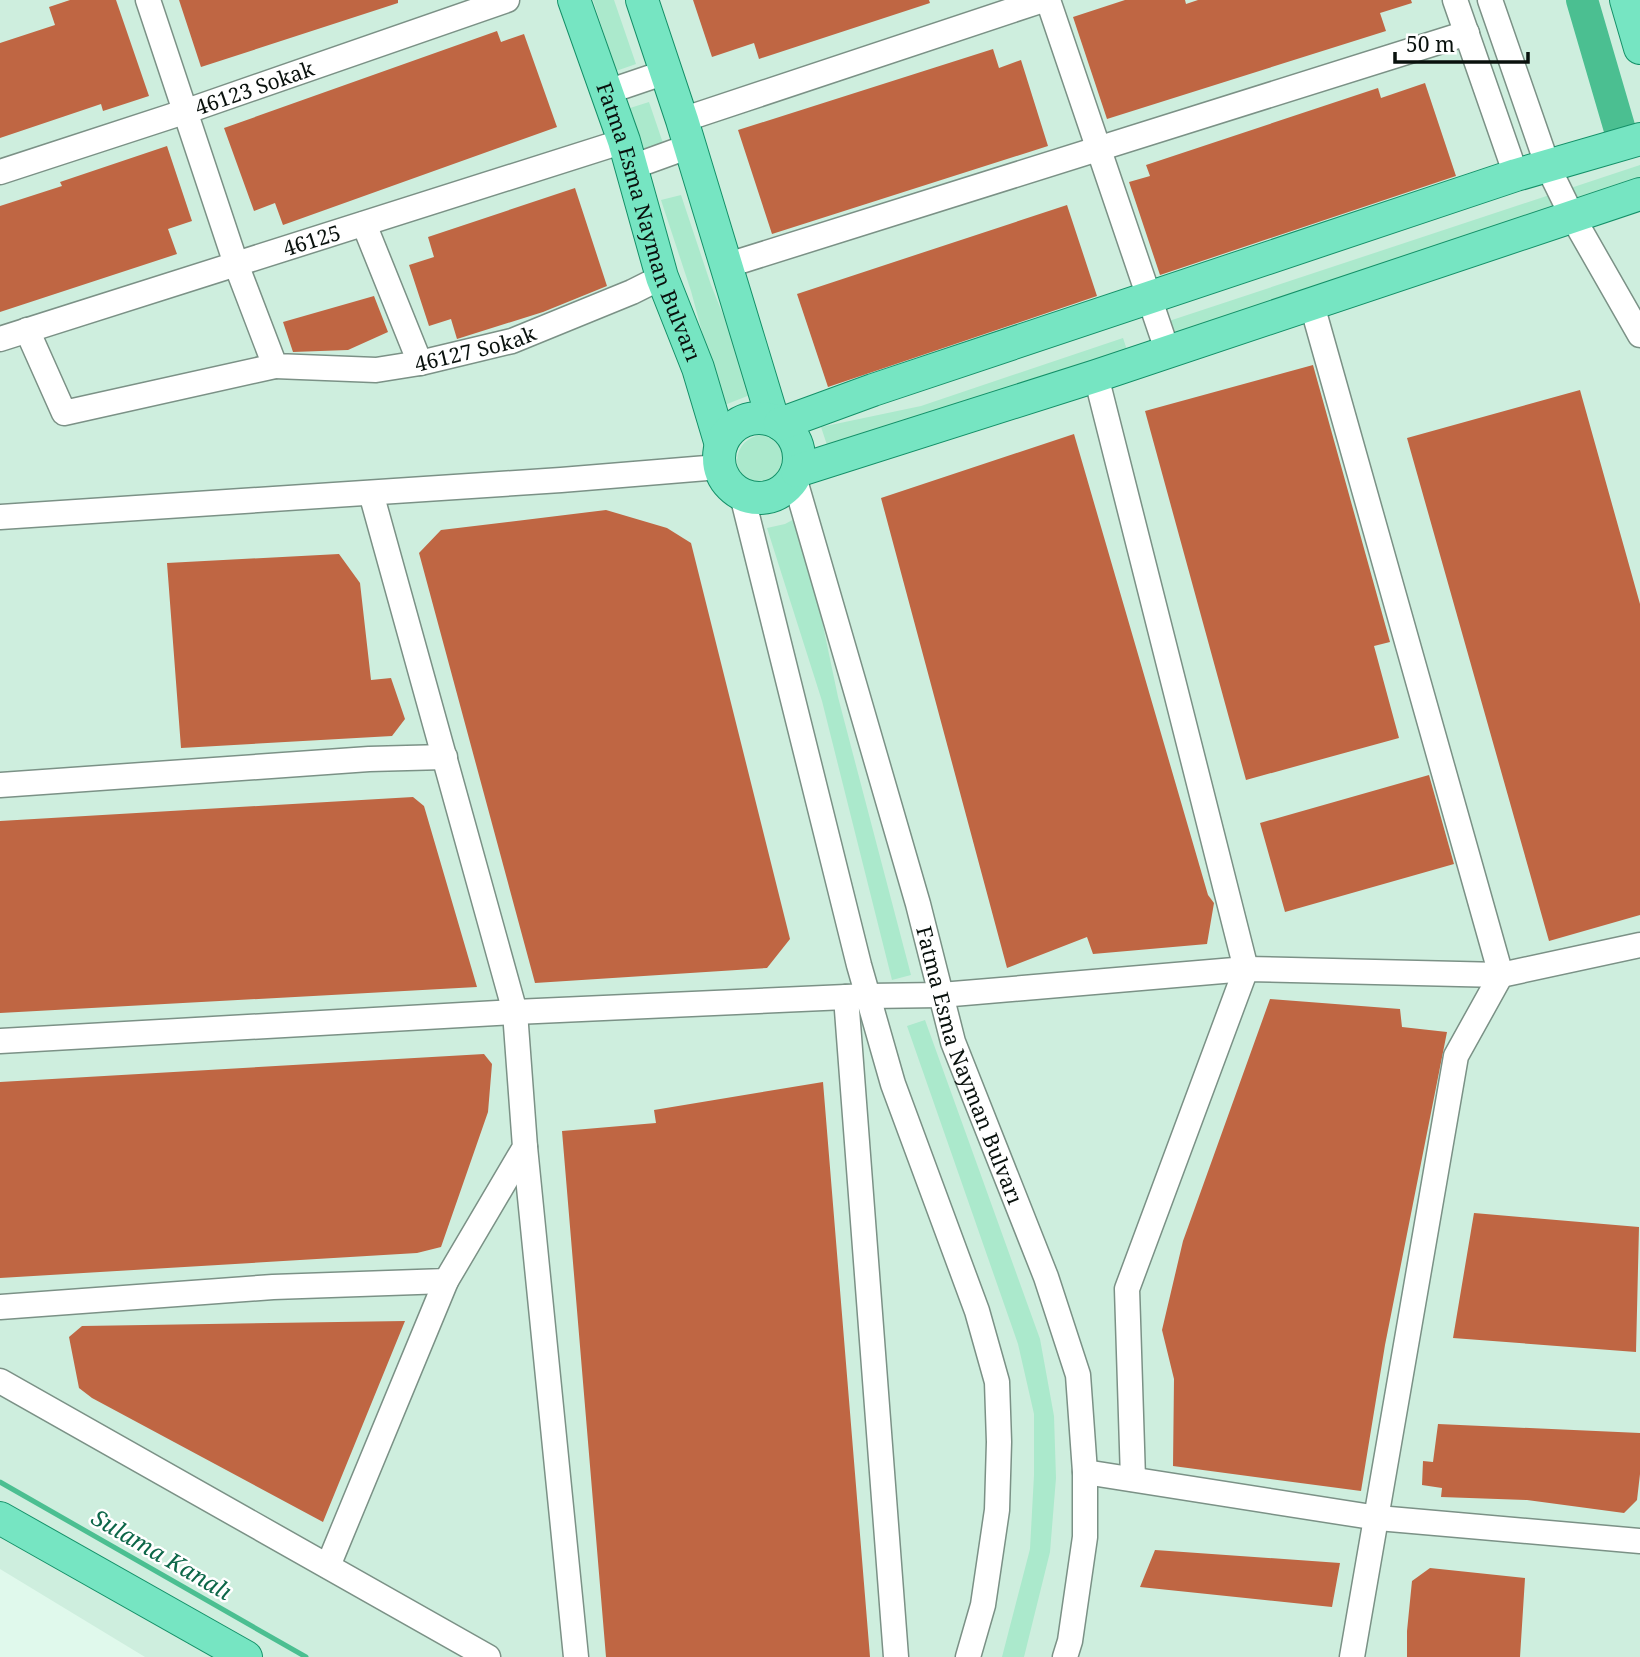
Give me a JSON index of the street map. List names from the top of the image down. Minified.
{"streets":{"main road":["Fatma Esma Nayman Bulvarı"],"street":["46123 Sokak","46125","46127 Sokak"]},"crossings":[["Fatma Esma Nayman Bulvarı","46125"],["Fatma Esma Nayman Bulvarı","46127 Sokak"],["46125","46127 Sokak"]],"water":["Sulama Kanalı"],"scale_bar":"50 m"}
